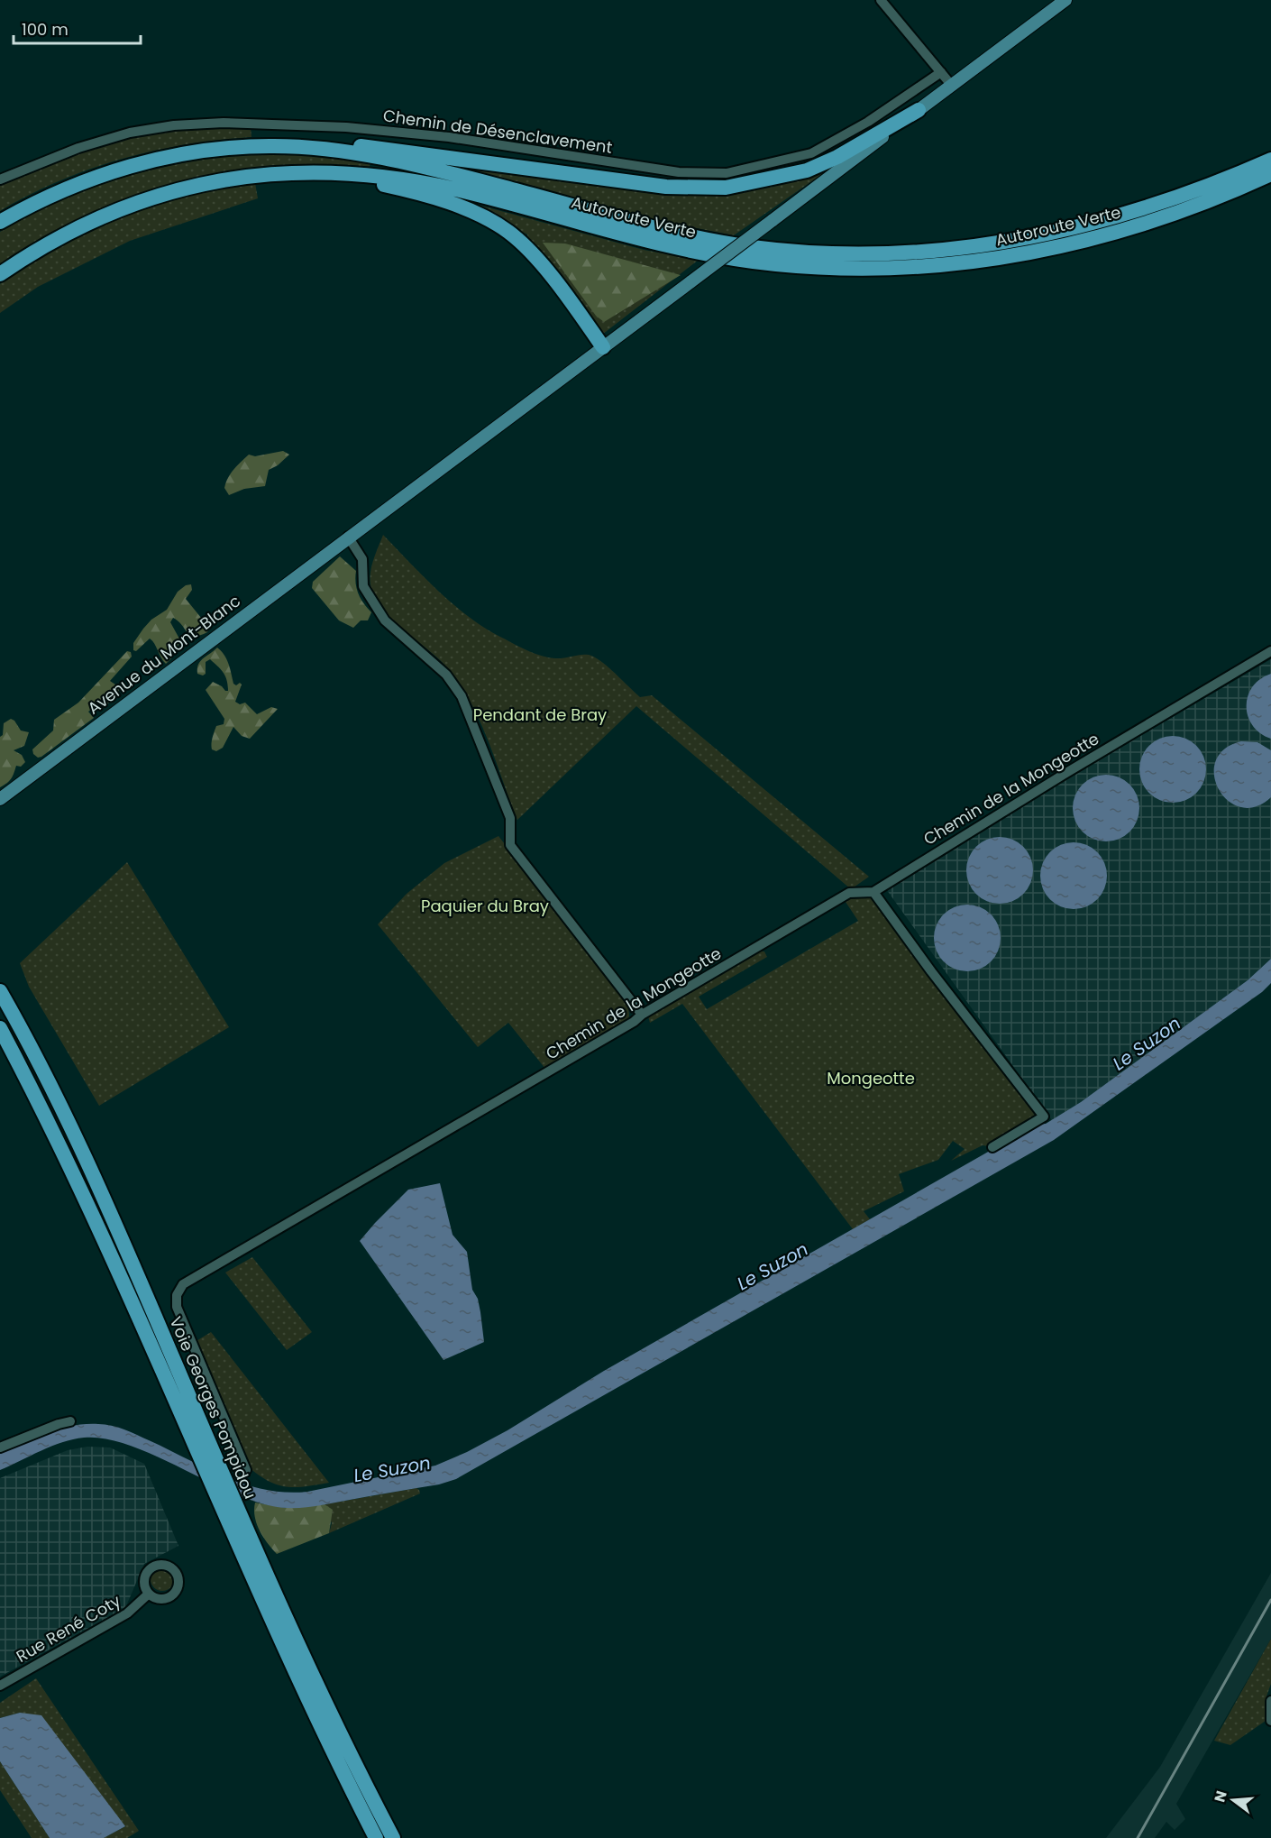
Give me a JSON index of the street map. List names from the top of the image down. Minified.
{"streets":{"highway":["Autoroute Verte","Voie Georges Pompidou"],"main road":["Avenue du Mont-Blanc"],"street":["Chemin de Désenclavement","Chemin de la Mongeotte","Rue René Coty"]},"water":["Le Suzon"],"parks":["Pendant de Bray","Paquier du Bray","Mongeotte"],"scale_bar":"100 m","north":"left"}
